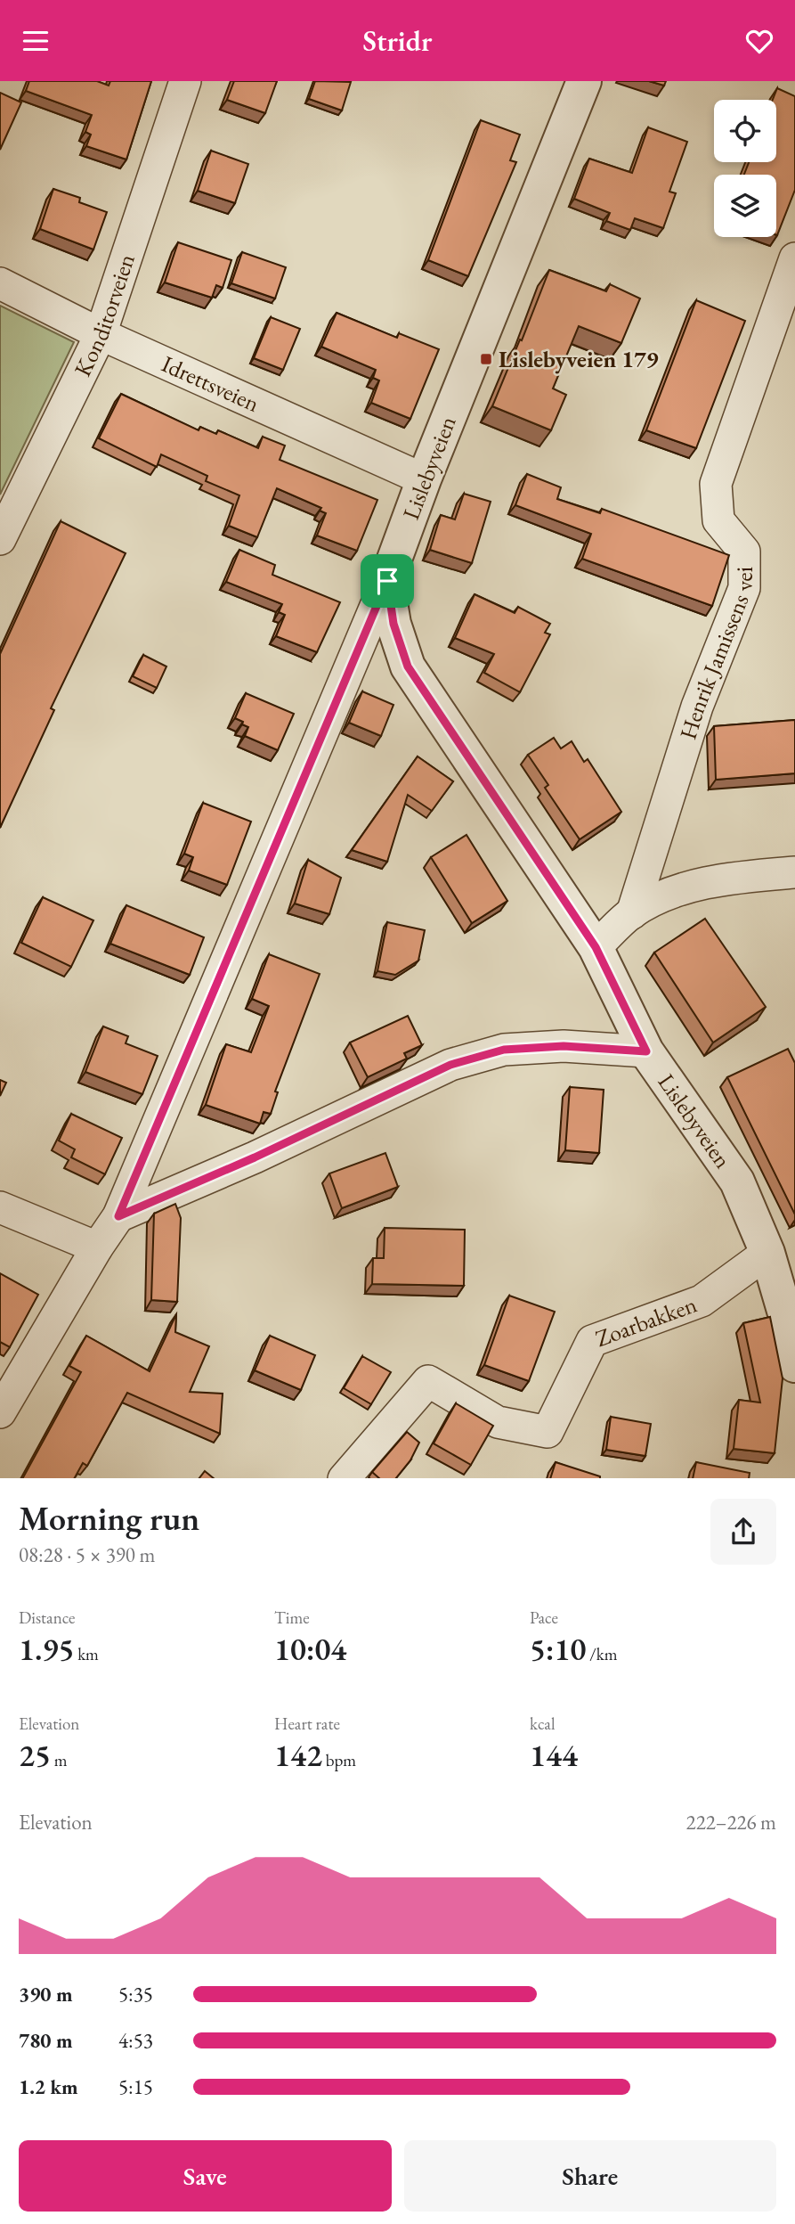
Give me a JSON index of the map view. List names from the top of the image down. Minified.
{"streets":{"street":["Konditorveien","Idrettsveien","Lislebyveien","Henrik Jamissens vei","Zoarbakken"]},"crossings":[["Konditorveien","Idrettsveien"],["Idrettsveien","Lislebyveien"],["Lislebyveien","Henrik Jamissens vei"],["Lislebyveien","Zoarbakken"]],"places":{"transit":["Lislebyveien 179"]},"page":{"header":"Stridr","heading":["Morning run","08:28 · 5 × 390 m"],"stats":[["Distance","1.95 km"],["Time","10:04"],["Pace","5:10 /km"],["Elevation","25 m"],["Heart rate","142 bpm"],["kcal","144"]],"chart":["Elevation","222–226 m"],"list":[{"name":"390 m","note":"5:35"},{"name":"780 m","note":"4:53"},{"name":"1.2 km","note":"5:15"}],"buttons":["Save","Share"]}}
